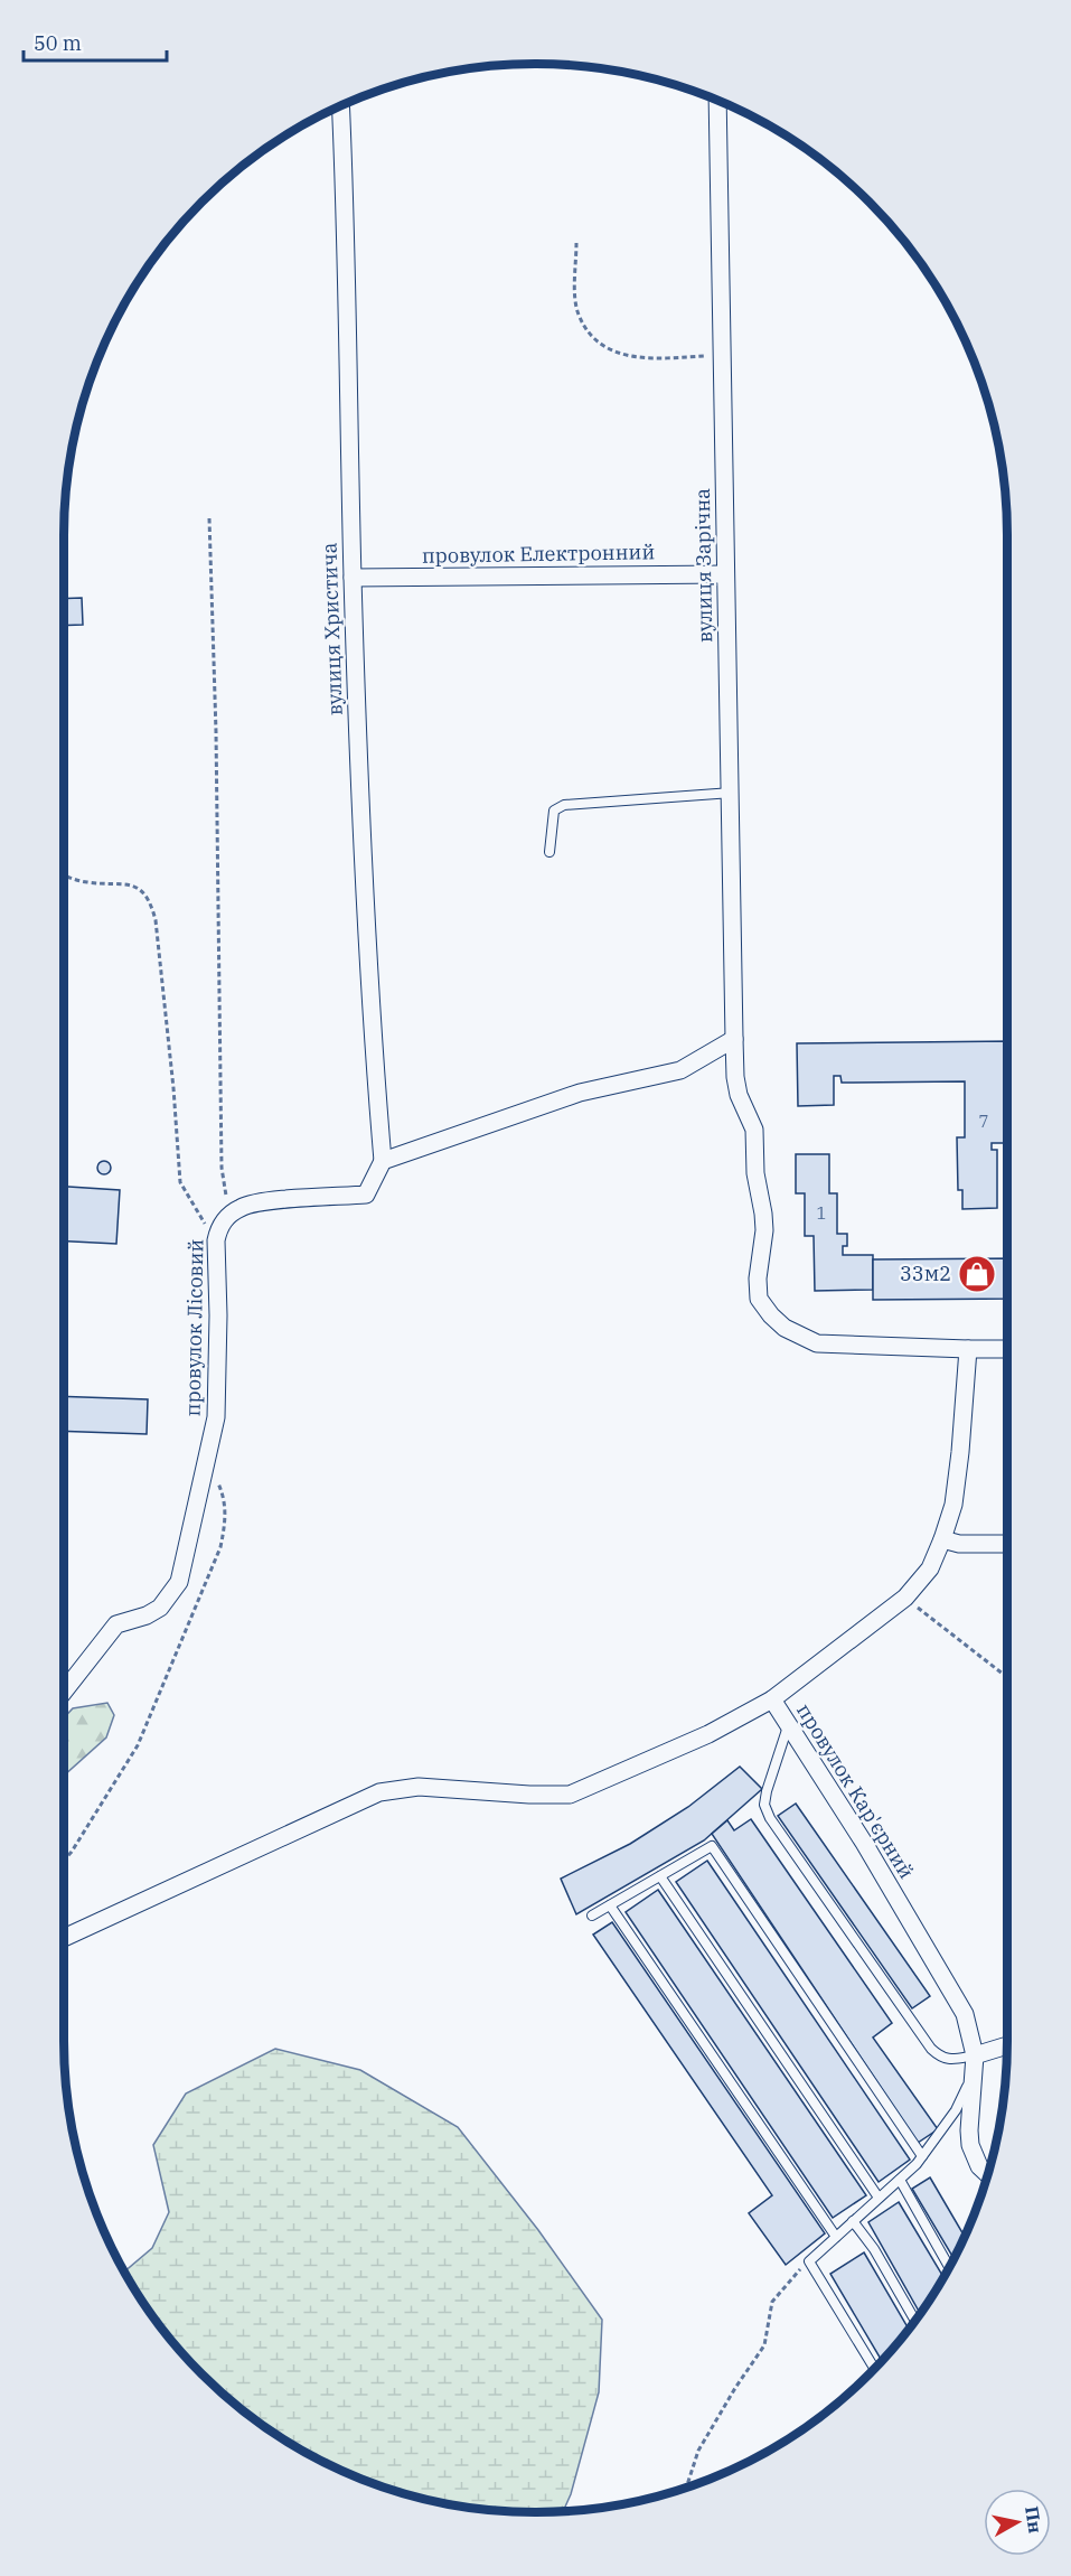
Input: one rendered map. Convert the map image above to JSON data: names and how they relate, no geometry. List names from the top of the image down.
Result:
{
  "streets": {
    "street": [
      "провулок Електронний",
      "вулиця Зарічна",
      "вулиця Христича",
      "провулок Лісовий",
      "провулок Кар'єрний"
    ]
  },
  "crossings": [
    ["провулок Електронний", "вулиця Зарічна"],
    ["провулок Електронний", "вулиця Христича"],
    ["вулиця Зарічна", "провулок Кар'єрний"]
  ],
  "places": {
    "shop": ["33м2"]
  },
  "house_numbers": ["7", "1"],
  "scale_bar": "50 m",
  "north": "right"
}
